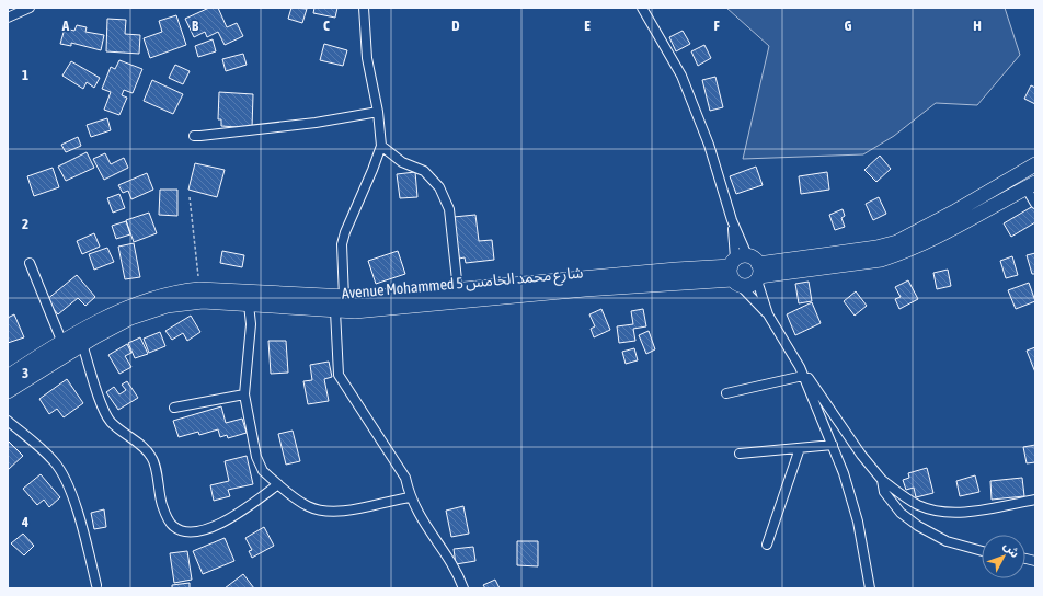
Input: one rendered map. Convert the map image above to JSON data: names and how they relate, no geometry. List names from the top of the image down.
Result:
{
  "streets": {
    "main road": ["Avenue Mohammed 5 شارع محمد الخامس"]
  },
  "north": "top right",
  "grid": {
    "columns": [
      "A",
      "B",
      "C",
      "D",
      "E",
      "F",
      "G",
      "H"
    ],
    "rows": [
      "1",
      "2",
      "3",
      "4"
    ]
  }
}
